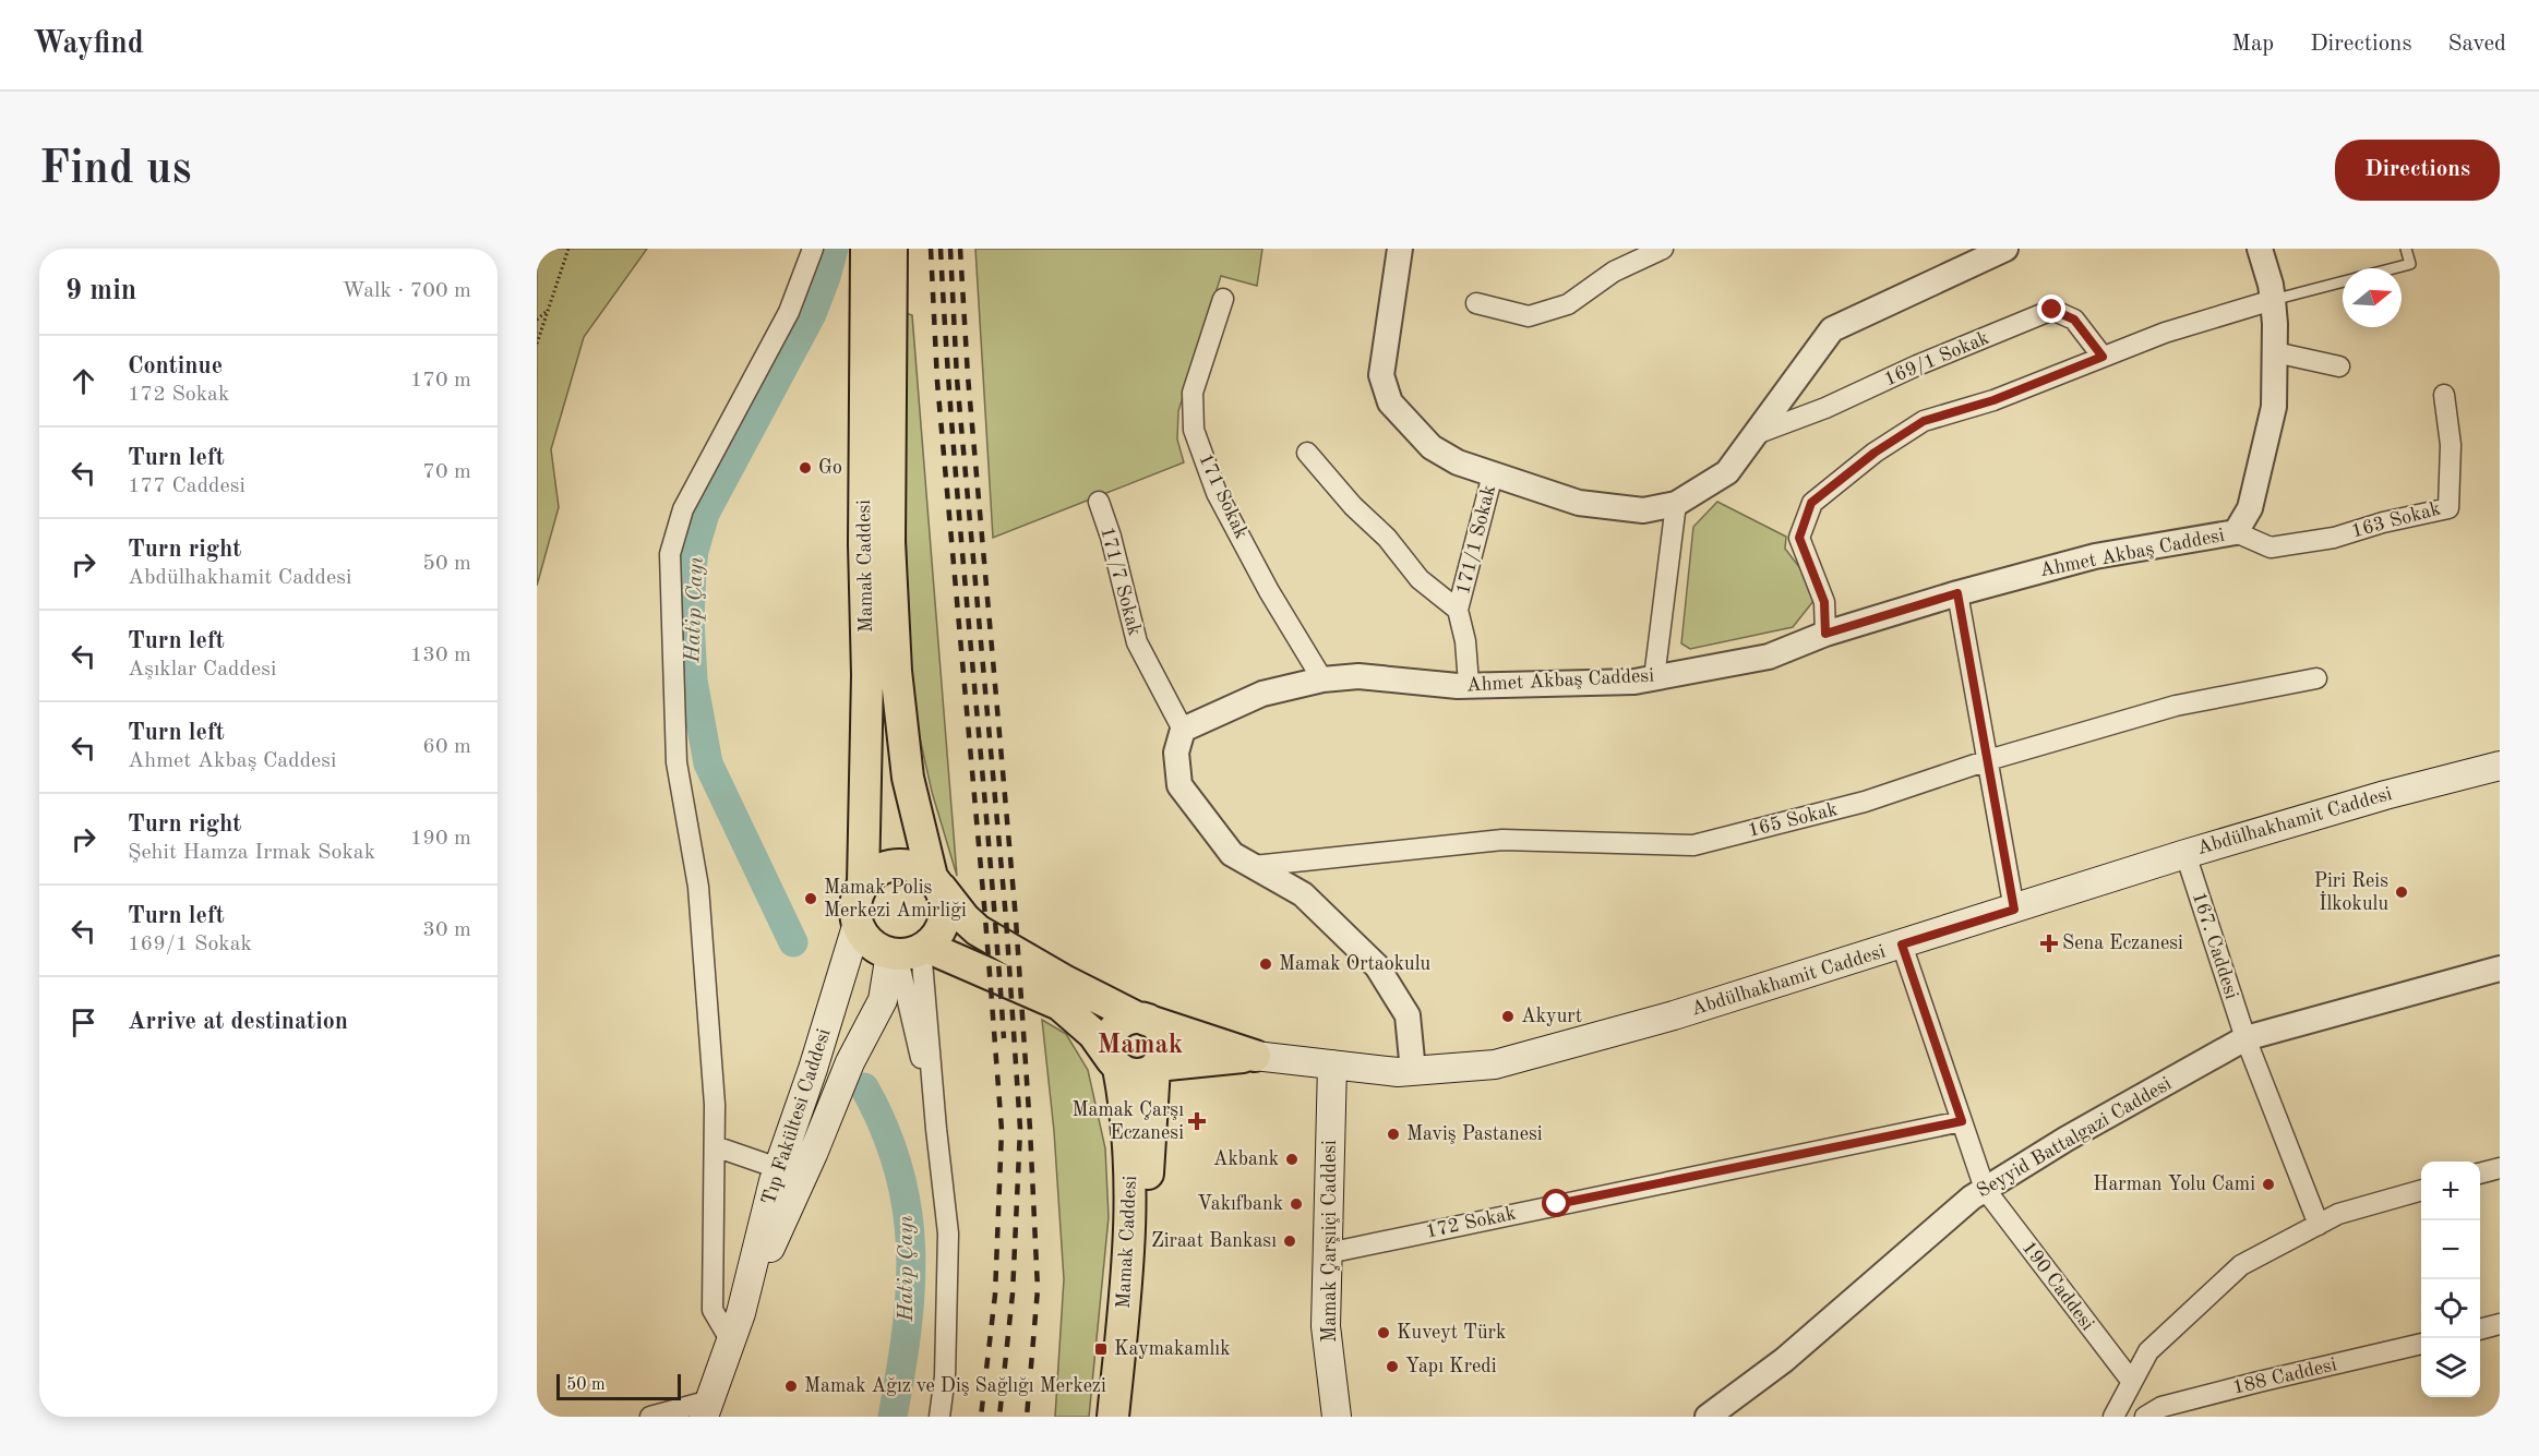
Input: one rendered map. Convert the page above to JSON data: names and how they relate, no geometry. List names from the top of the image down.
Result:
{
  "streets": {
    "main road": [
      "Mamak Caddesi",
      "Abdülhakhamit Caddesi",
      "Tıp Fakültesi Caddesi",
      "Mamak Çarşıiçi Caddesi"
    ],
    "street": [
      "169/1 Sokak",
      "171 Sokak",
      "163 Sokak",
      "171/1 Sokak",
      "Ahmet Akbaş Caddesi",
      "171/7 Sokak",
      "165 Sokak",
      "167. Caddesi",
      "Seyyid Battalgazi Caddesi",
      "172 Sokak",
      "190 Caddesi",
      "188 Caddesi"
    ]
  },
  "crossings": [
    ["171 Sokak", "Ahmet Akbaş Caddesi"],
    ["163 Sokak", "Ahmet Akbaş Caddesi"],
    ["171/1 Sokak", "Ahmet Akbaş Caddesi"],
    ["Ahmet Akbaş Caddesi", "171/7 Sokak"],
    ["Mamak Caddesi", "Abdülhakhamit Caddesi"],
    ["Mamak Caddesi", "Tıp Fakültesi Caddesi"],
    ["Abdülhakhamit Caddesi", "167. Caddesi"],
    ["Abdülhakhamit Caddesi", "Mamak Çarşıiçi Caddesi"],
    ["Abdülhakhamit Caddesi", "190 Caddesi"],
    ["167. Caddesi", "Seyyid Battalgazi Caddesi"],
    ["Seyyid Battalgazi Caddesi", "190 Caddesi"],
    ["172 Sokak", "Mamak Çarşıiçi Caddesi"],
    ["172 Sokak", "190 Caddesi"]
  ],
  "districts": ["Mamak"],
  "water": ["Hatip Çayı"],
  "places": {
    "other": [
      "Go",
      "Piri Reis İlkokulu",
      "Mamak Polis Merkezi Amirliği",
      "Mamak Ortaokulu",
      "Akyurt",
      "Maviş Pastanesi",
      "Akbank",
      "Harman Yolu Cami",
      "Vakıfbank",
      "Ziraat Bankası",
      "Kuveyt Türk",
      "Yapı Kredi",
      "Mamak Ağız ve Diş Sağlığı Merkezi"
    ],
    "health": ["Sena Eczanesi", "Mamak Çarşı Eczanesi"],
    "transit": ["Kaymakamlık"]
  },
  "scale_bar": "50 m",
  "north": "right",
  "page": {
    "header": "Wayfind",
    "nav": ["Map", "Directions", "Saved"],
    "buttons": "Directions",
    "title": "Find us",
    "heading": ["9 min", "Walk · 700 m"],
    "list": [
      ["Continue", "172 Sokak", "170 m"],
      ["Turn left", "177 Caddesi", "70 m"],
      ["Turn right", "Abdülhakhamit Caddesi", "50 m"],
      ["Turn left", "Aşıklar Caddesi", "130 m"],
      ["Turn left", "Ahmet Akbaş Caddesi", "60 m"],
      ["Turn right", "Şehit Hamza Irmak Sokak", "190 m"],
      ["Turn left", "169/1 Sokak", "30 m"],
      "Arrive at destination"
    ],
    "map_buttons": ["+", "−"],
    "scale": "50 m"
  }
}
